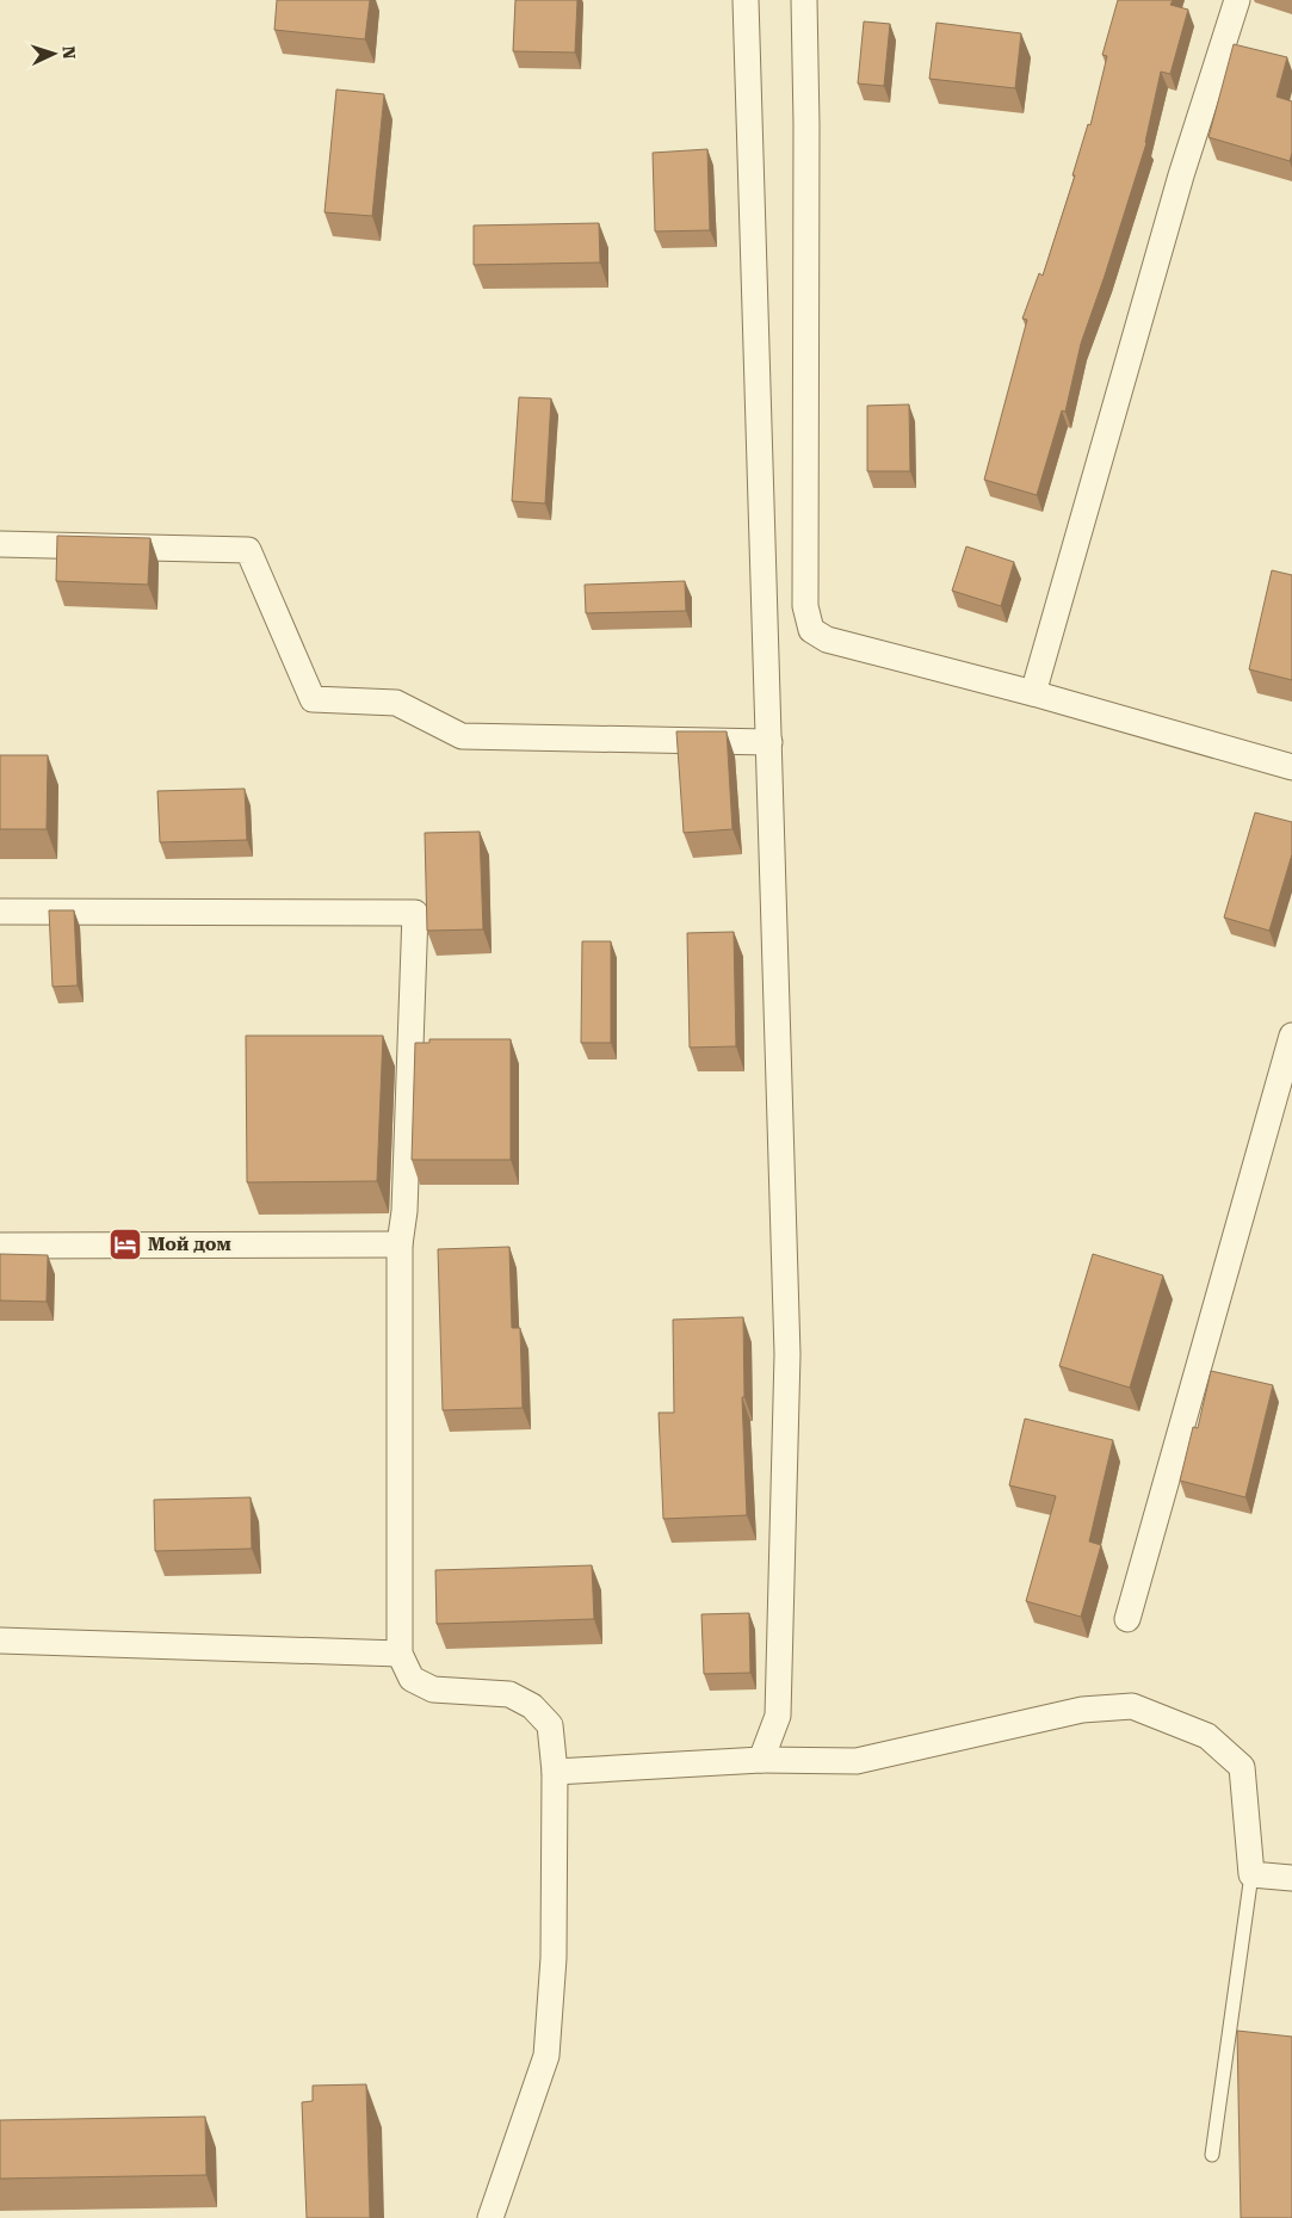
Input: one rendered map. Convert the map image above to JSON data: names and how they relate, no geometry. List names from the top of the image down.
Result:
{
  "places": {
    "hotel": ["Мой дом"]
  },
  "north": "right"
}
